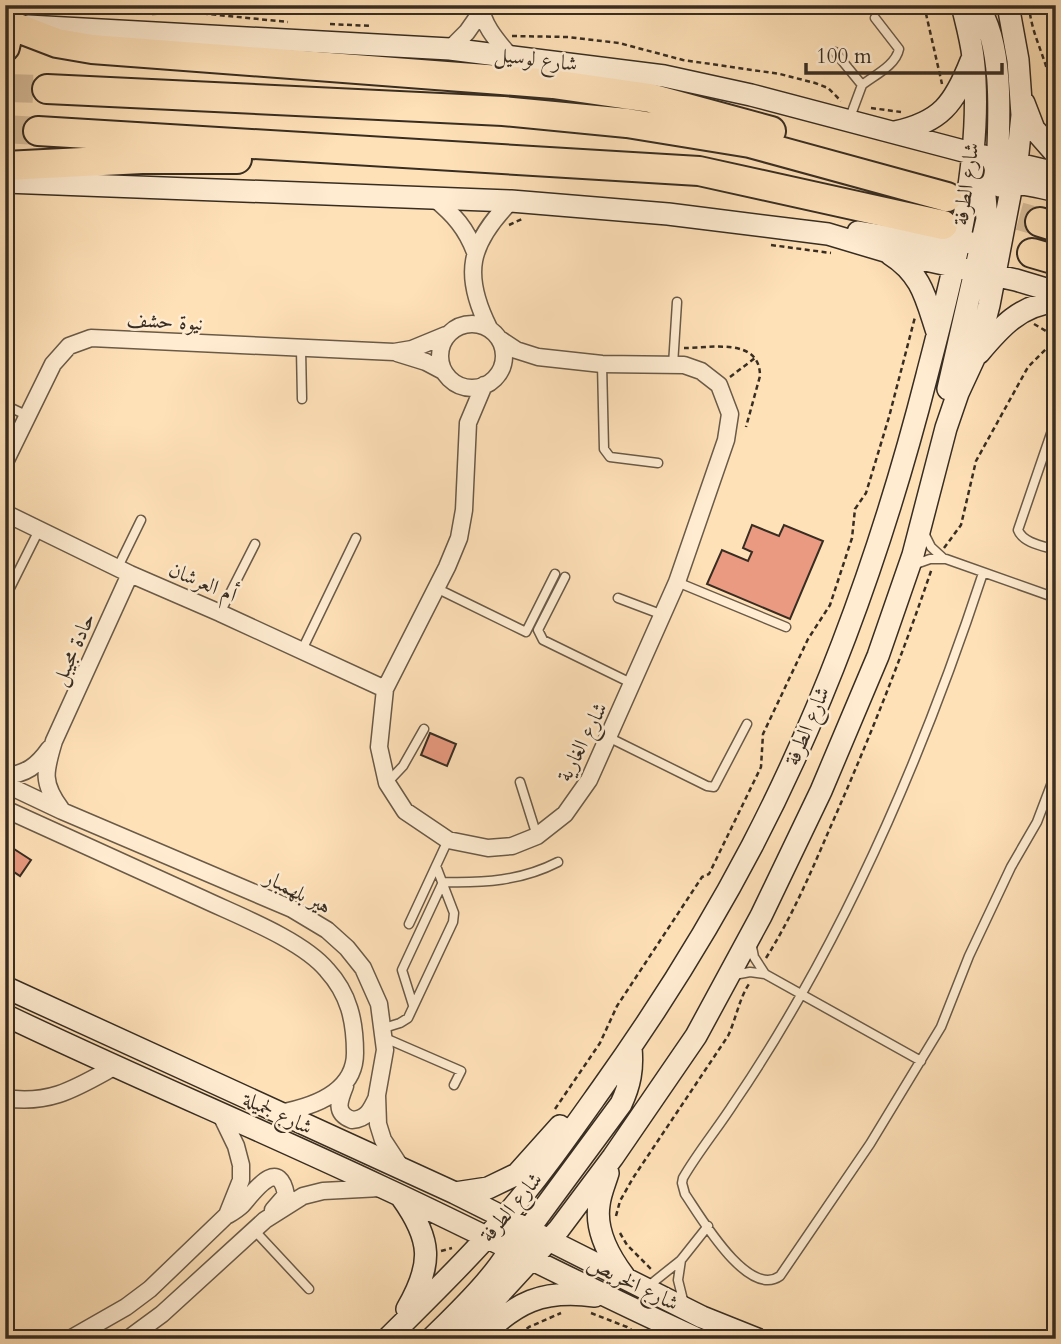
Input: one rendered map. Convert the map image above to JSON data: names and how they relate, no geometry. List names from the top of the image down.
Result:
{
  "streets": {
    "main road": [
      "شارع لوسيل",
      "شارع الطرفة",
      "شارع لجميلة",
      "شارع الخريص"
    ],
    "street": [
      "نيوة حشف",
      "أم العرشان",
      "حادة مجيبل",
      "شارع الغارية",
      "هير بلهمبار"
    ]
  },
  "crossings": [
    ["شارع لوسيل", "شارع الطرفة"],
    ["شارع الطرفة", "شارع لجميلة"],
    ["شارع الطرفة", "شارع الخريص"],
    ["نيوة حشف", "شارع الغارية"],
    ["أم العرشان", "حادة مجيبل"],
    ["أم العرشان", "شارع الغارية"],
    ["حادة مجيبل", "هير بلهمبار"],
    ["هير بلهمبار", "شارع لجميلة"],
    ["شارع لجميلة", "شارع الخريص"]
  ],
  "scale_bar": "100 m"
}
